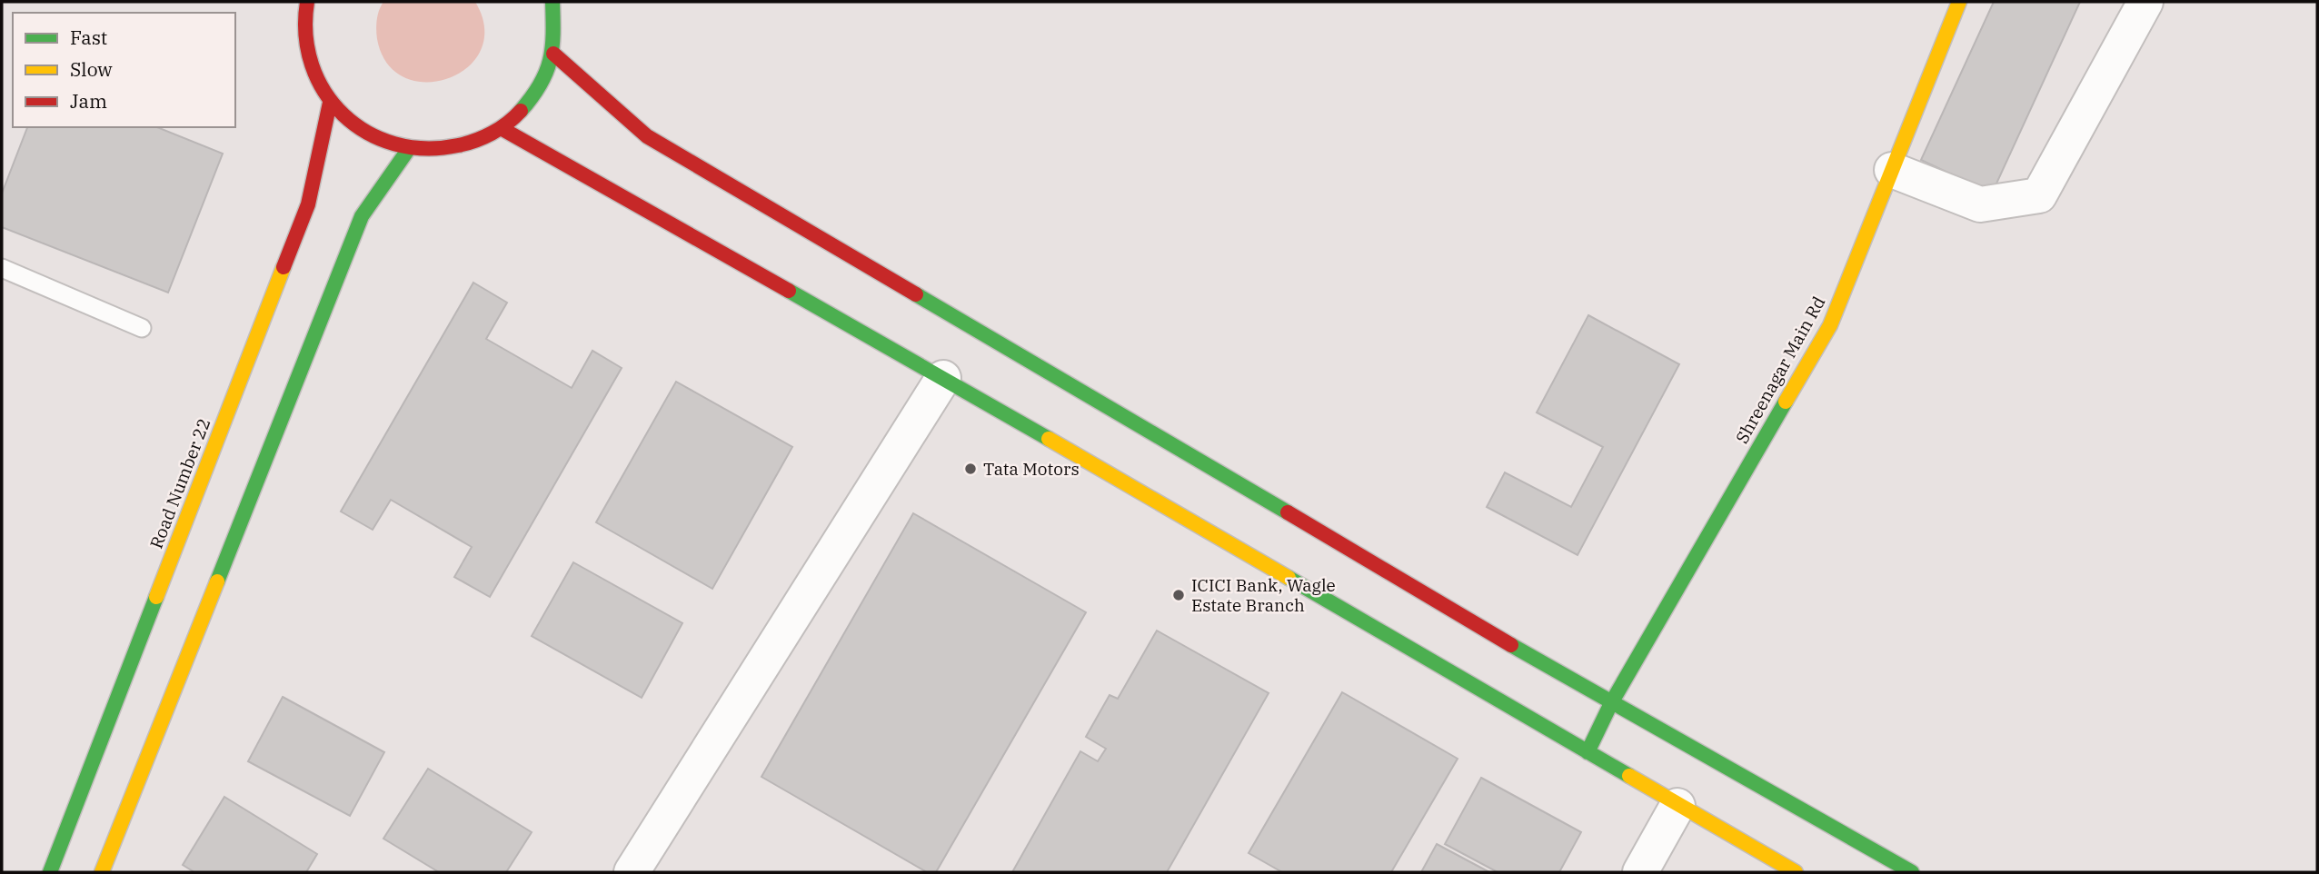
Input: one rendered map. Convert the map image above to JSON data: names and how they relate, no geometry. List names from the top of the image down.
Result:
{
  "streets": {
    "street": ["Shreenagar Main Rd", "Road Number 22"]
  },
  "places": ["Tata Motors", "ICICI Bank, Wagle Estate Branch"],
  "legend": ["Fast", "Slow", "Jam"]
}
